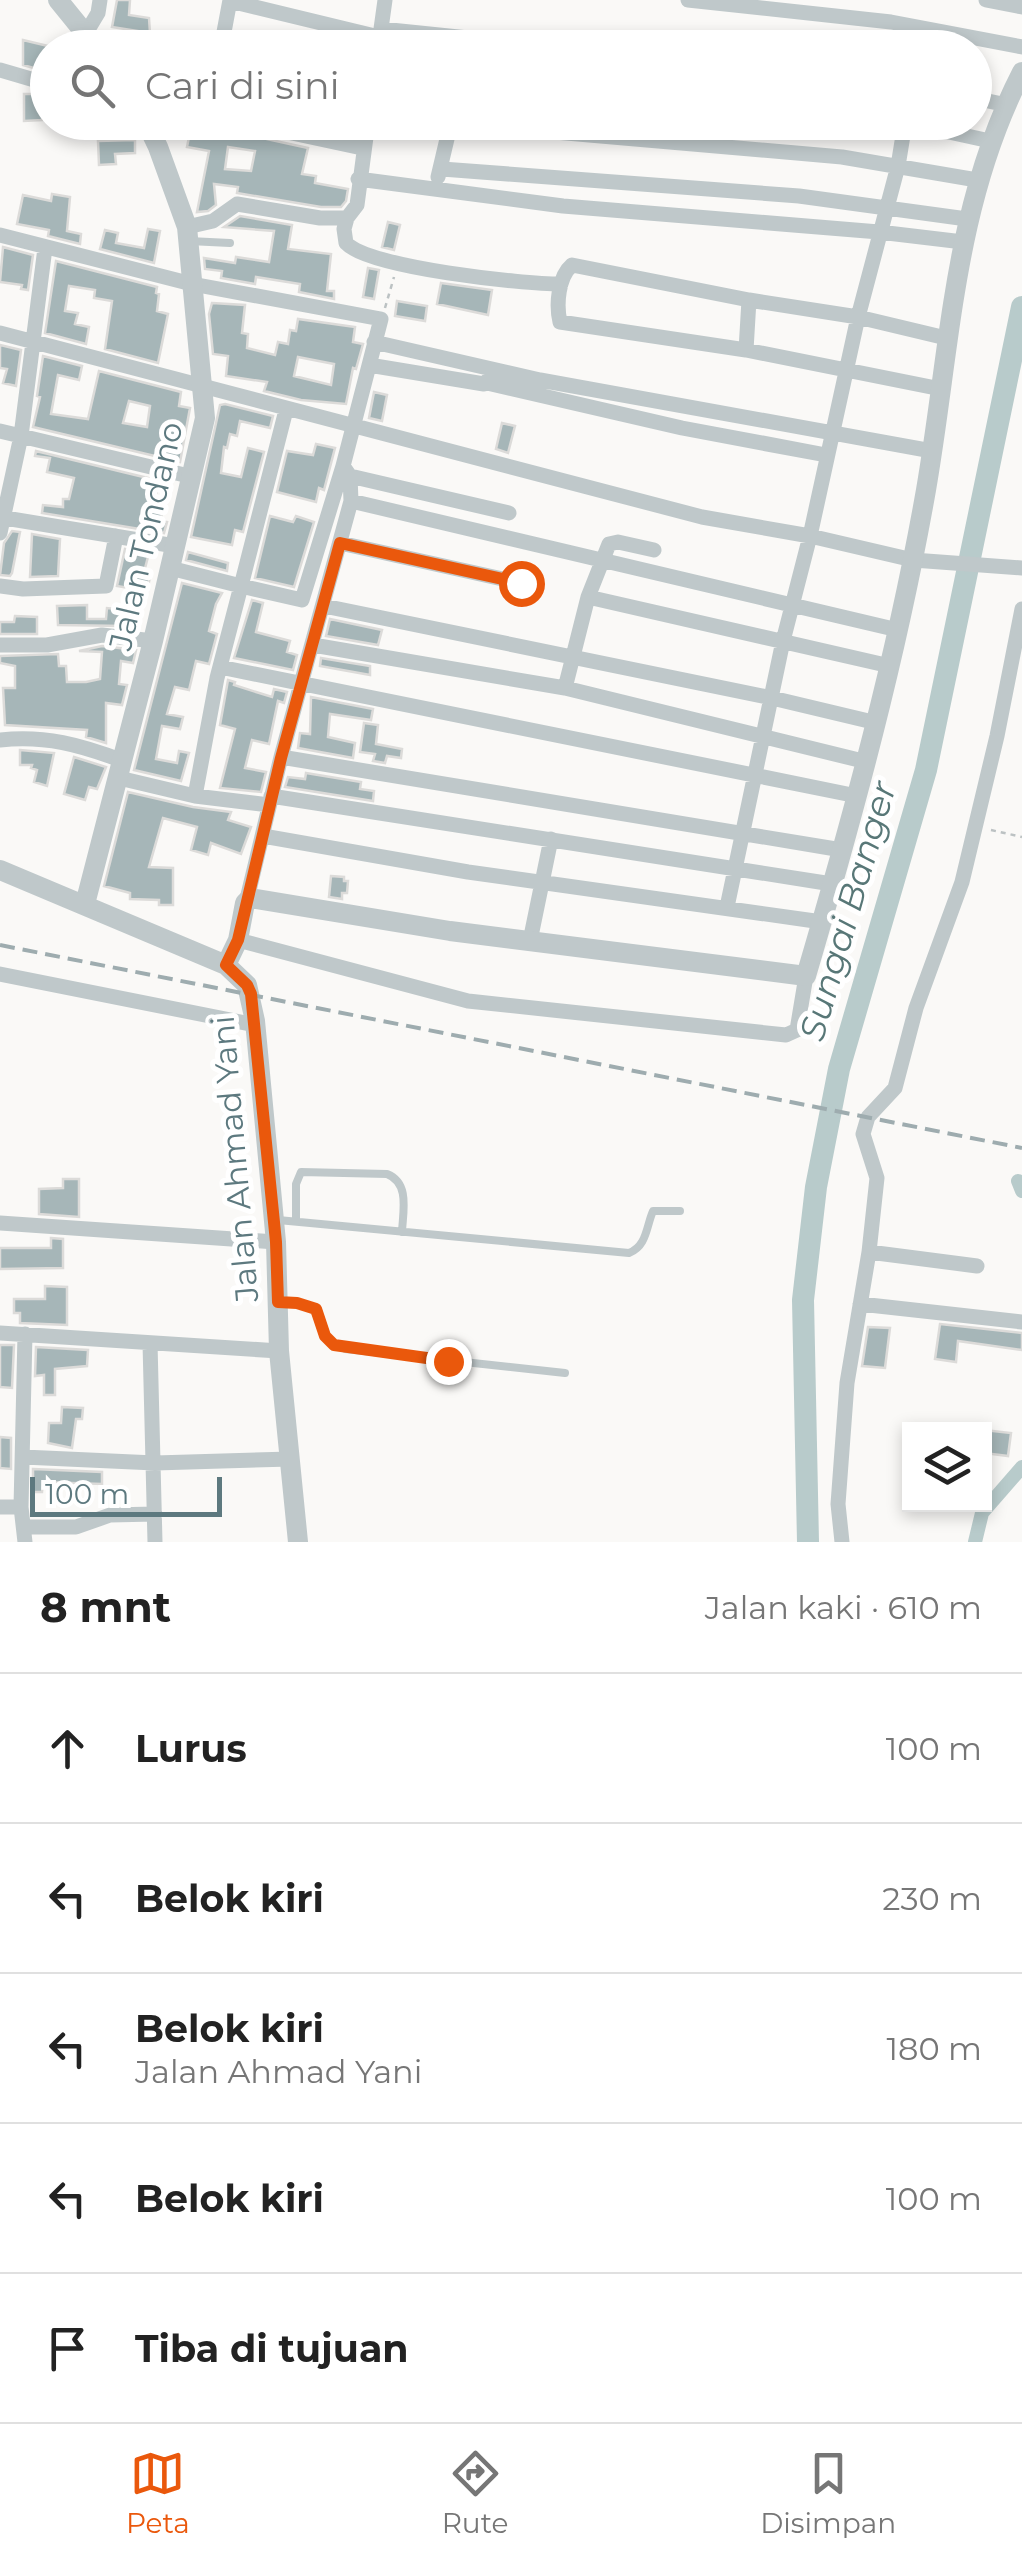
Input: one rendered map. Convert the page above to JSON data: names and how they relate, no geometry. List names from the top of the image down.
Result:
{
  "streets": {
    "street": ["Jalan Tondano", "Jalan Ahmad Yani"]
  },
  "water": ["Sungai Banger"],
  "scale_bar": "100 m",
  "page": {
    "search": "Cari di sini",
    "scale": "100 m",
    "heading": ["8 mnt", "Jalan kaki · 610 m"],
    "list": [
      ["Lurus", "100 m"],
      ["Belok kiri", "230 m"],
      ["Belok kiri", "Jalan Ahmad Yani", "180 m"],
      ["Belok kiri", "100 m"],
      "Tiba di tujuan"
    ],
    "nav": ["Peta", "Rute", "Disimpan"]
  }
}
